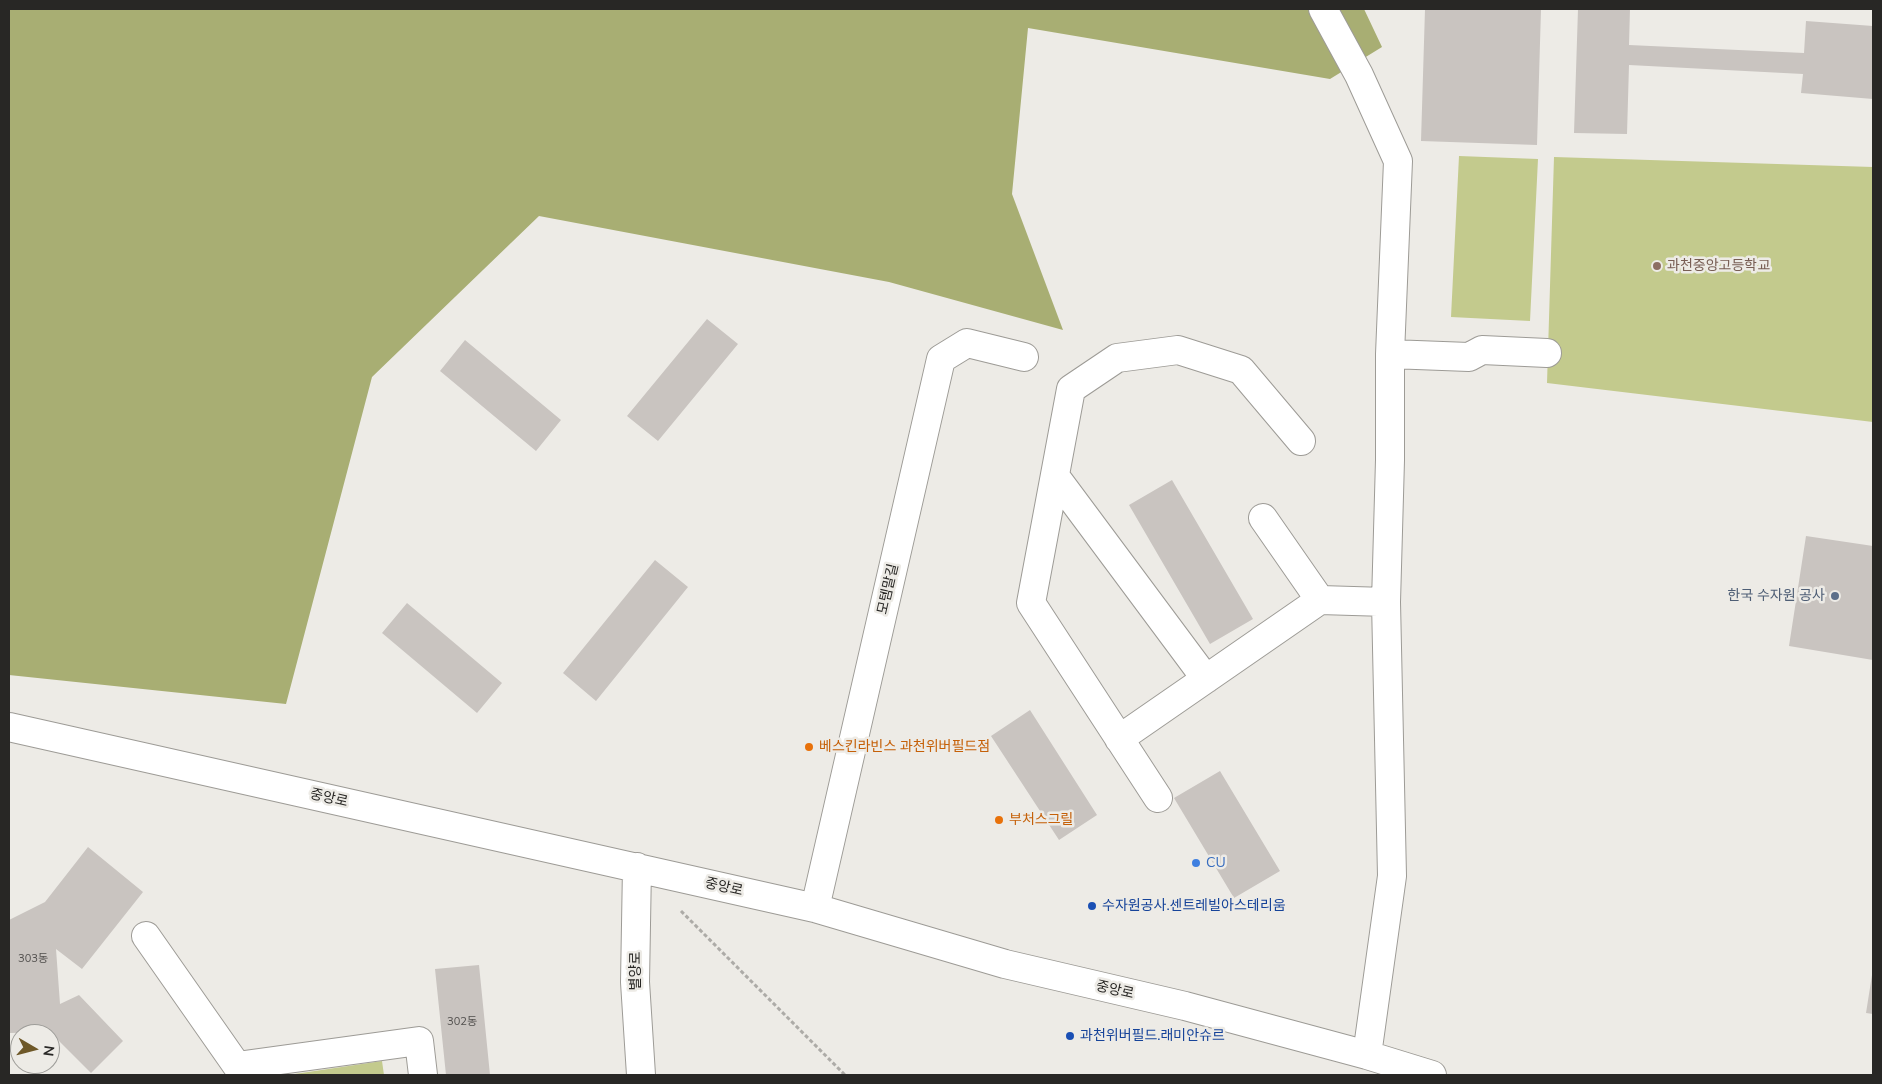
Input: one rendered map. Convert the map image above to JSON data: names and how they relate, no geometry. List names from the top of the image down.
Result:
{
  "streets": {
    "street": ["모템말길", "중앙로", "별양로"]
  },
  "crossings": [
    ["모템말길", "중앙로"],
    ["중앙로", "별양로"]
  ],
  "places": [
    "과천중앙고등학교",
    "한국 수자원 공사",
    "베스킨라빈스 과천위버필드점",
    "부처스그릴",
    "CU",
    "수자원공사.센트레빌아스테리움",
    "과천위버필드.래미안슈르"
  ],
  "house_numbers": ["303동", "302동"],
  "north": "right"
}
